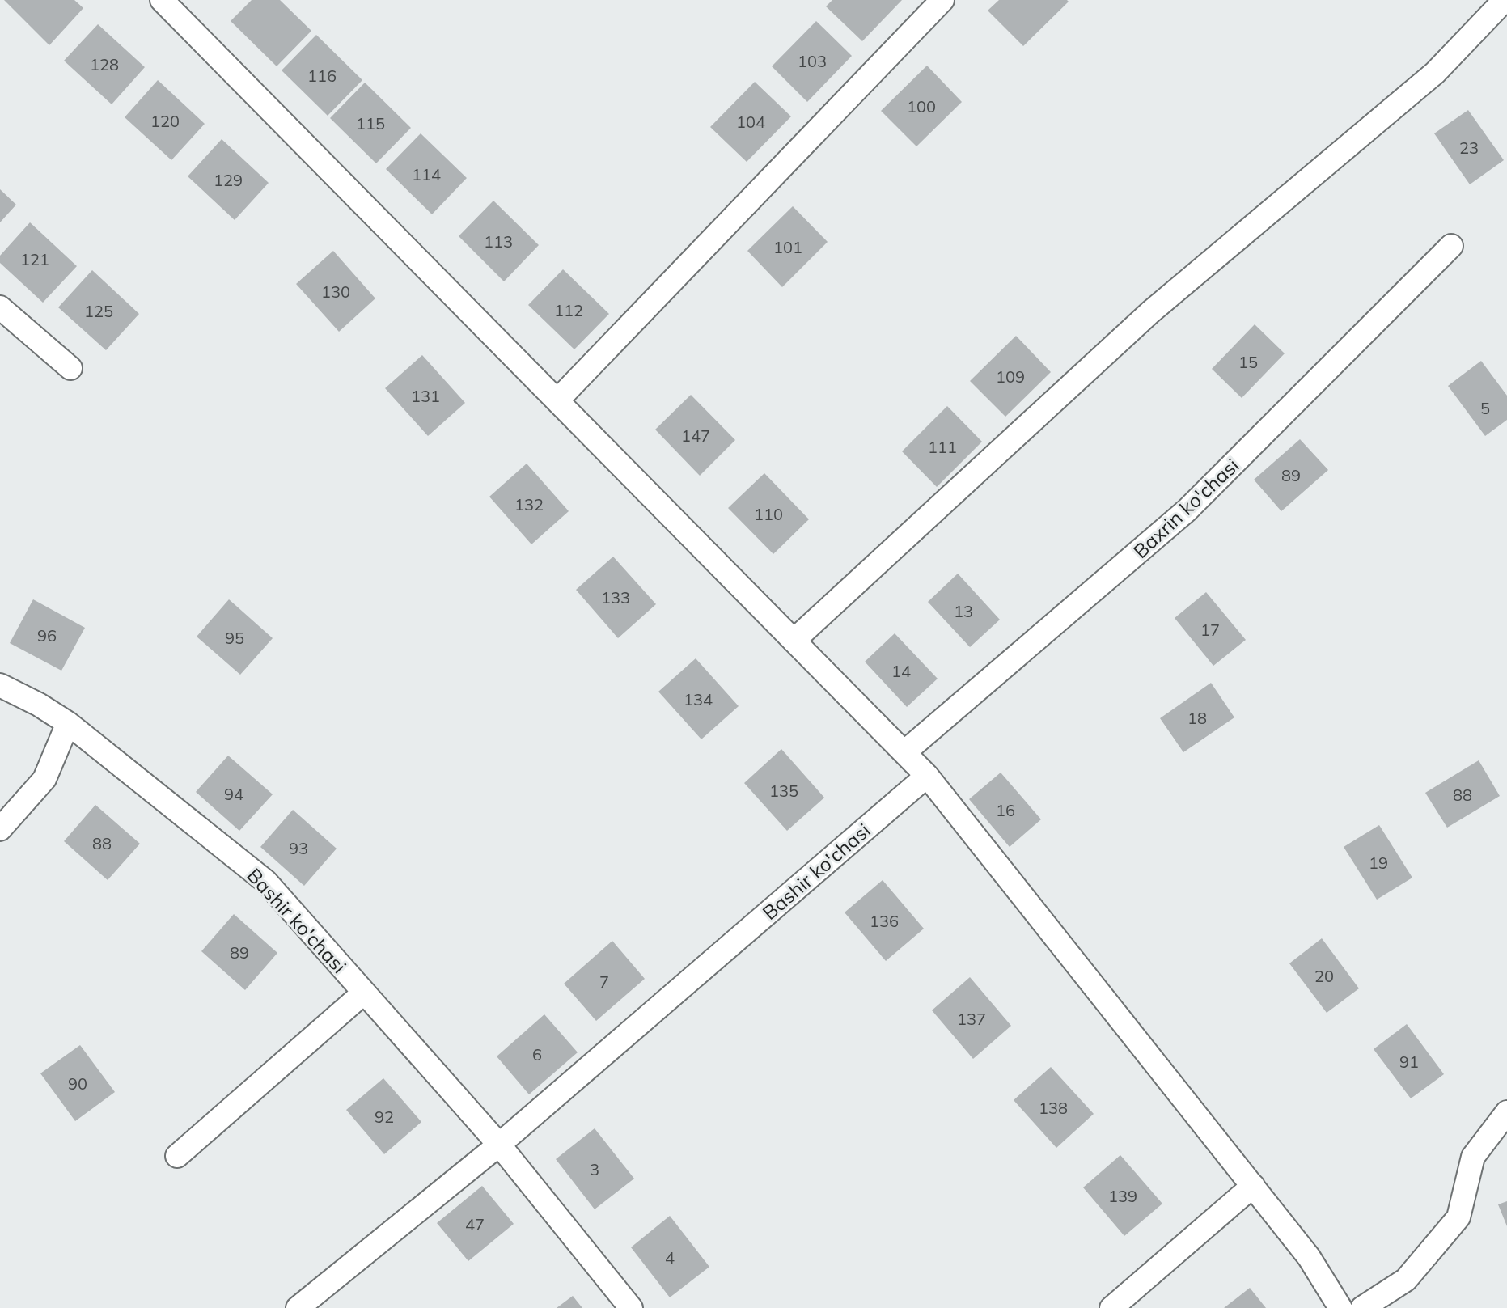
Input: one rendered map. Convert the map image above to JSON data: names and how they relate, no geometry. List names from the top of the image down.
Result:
{
  "streets": {
    "street": ["Baxrin ko'chasi", "Bashir ko'chasi"]
  },
  "house_numbers": [
    "103",
    "128",
    "116",
    "100",
    "120",
    "104",
    "115",
    "23",
    "114",
    "129",
    "113",
    "101",
    "121",
    "130",
    "112",
    "125",
    "15",
    "109",
    "131",
    "5",
    "147",
    "111",
    "89",
    "132",
    "110",
    "133",
    "13",
    "17",
    "96",
    "95",
    "14",
    "134",
    "18",
    "135",
    "94",
    "88",
    "16",
    "88",
    "93",
    "19",
    "136",
    "89",
    "20",
    "7",
    "137",
    "6",
    "91",
    "90",
    "138",
    "92",
    "3",
    "139",
    "47",
    "4"
  ]
}
